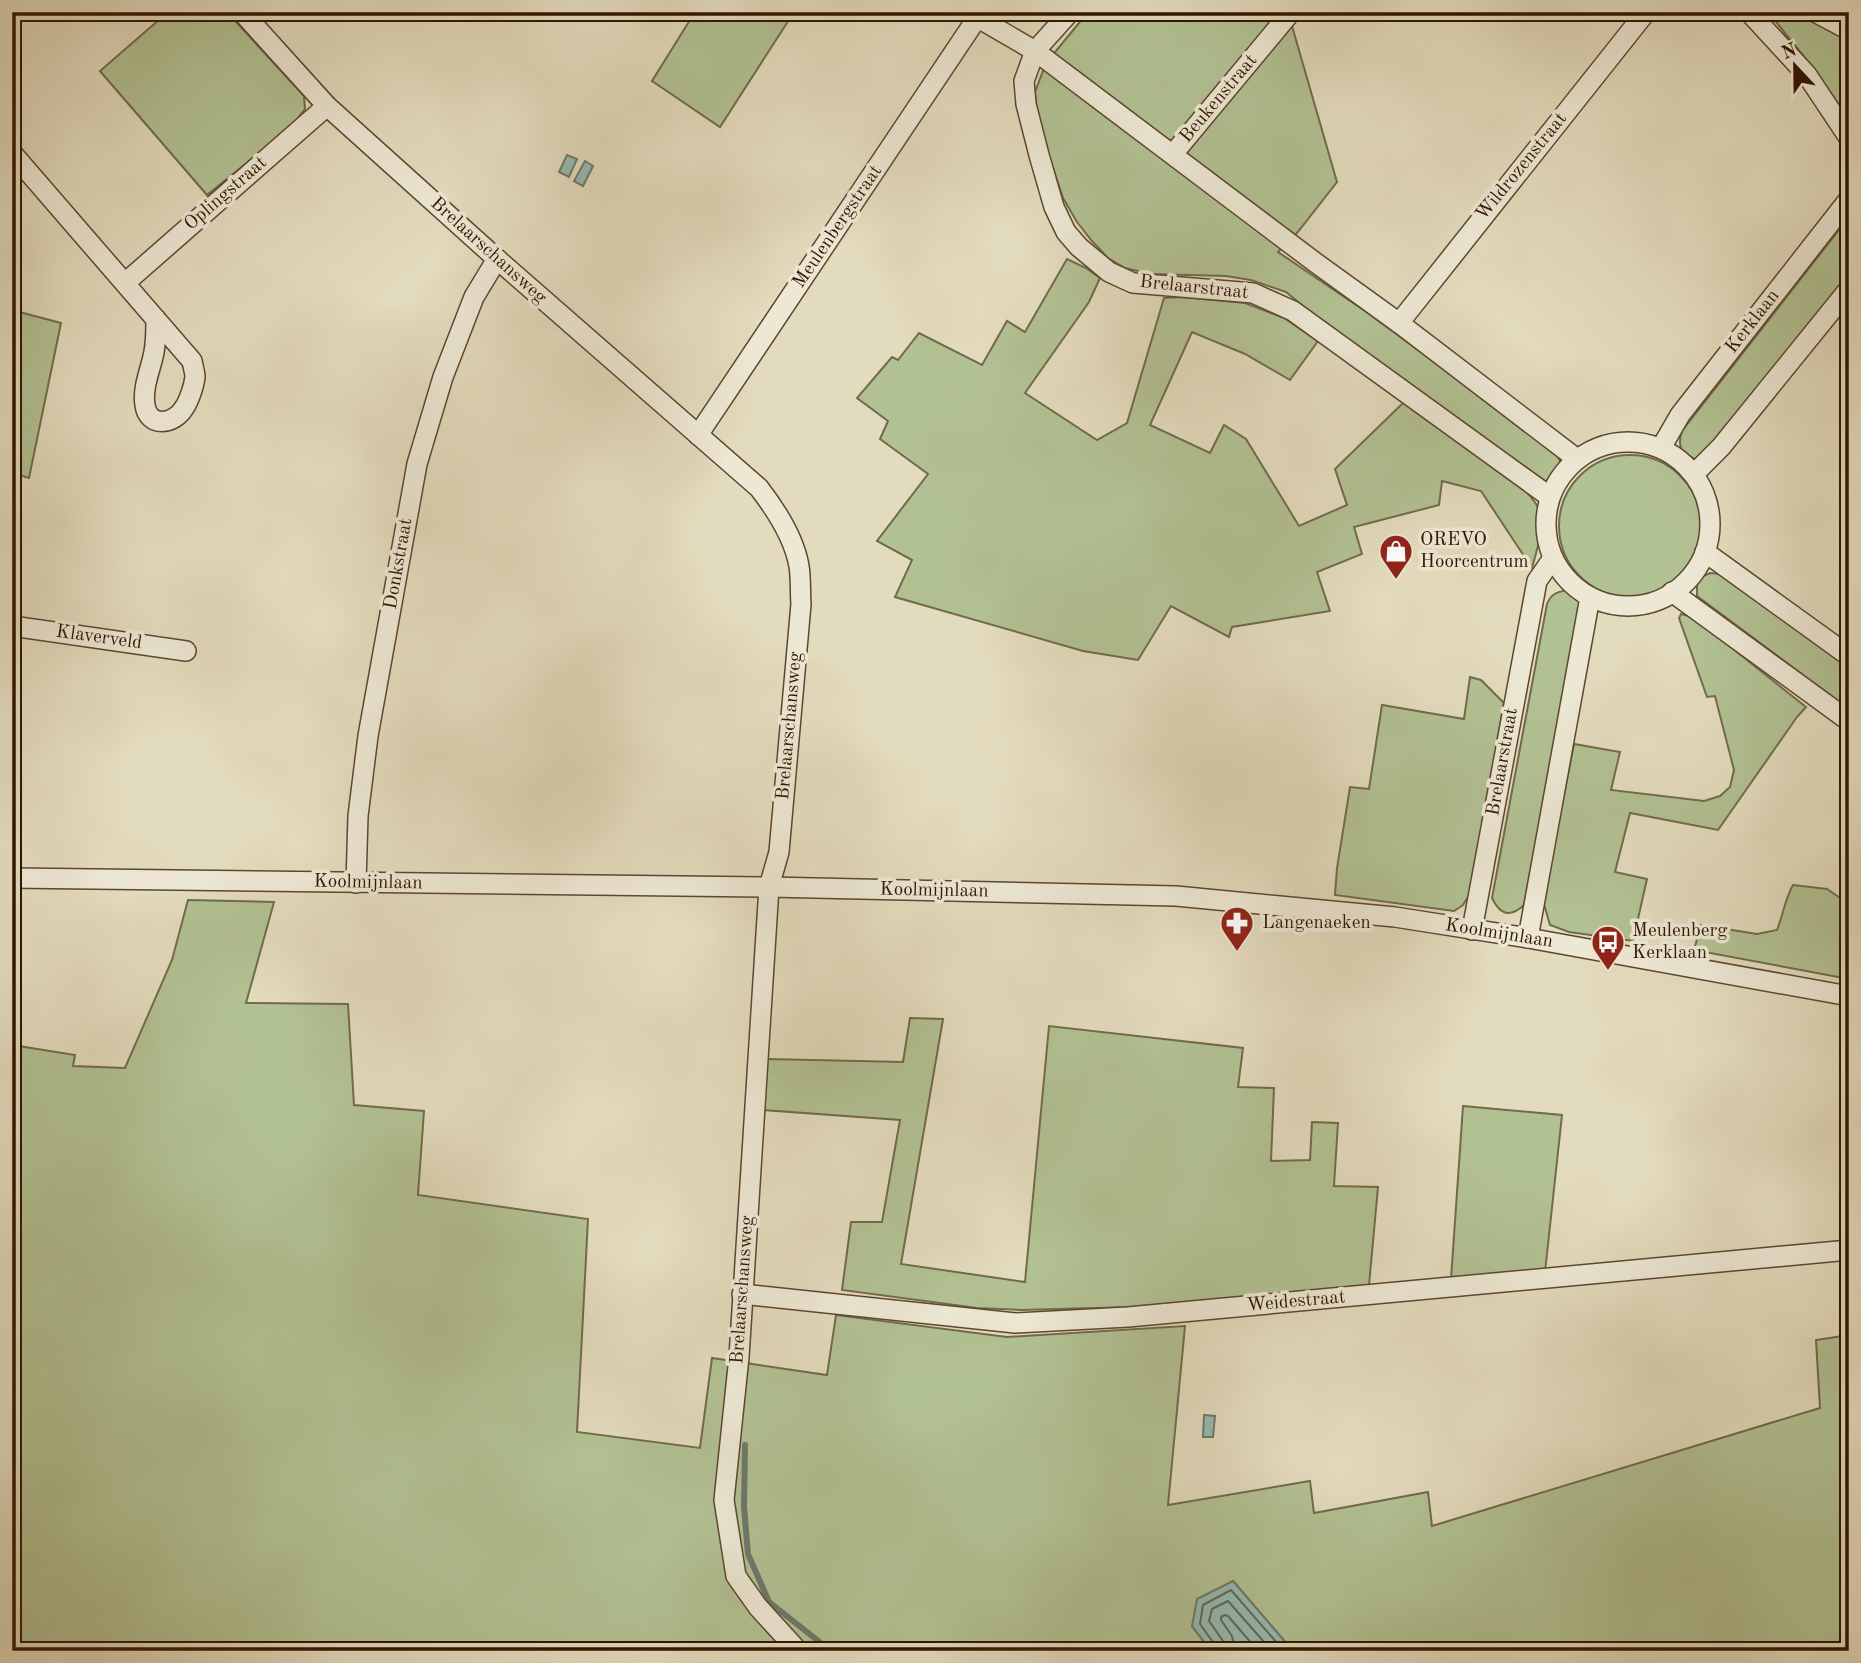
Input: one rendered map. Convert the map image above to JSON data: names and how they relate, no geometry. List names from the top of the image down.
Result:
{
  "streets": {
    "street": [
      "Beukenstraat",
      "Wildrozenstraat",
      "Oplingstraat",
      "Meulenbergstraat",
      "Brelaarschansweg",
      "Brelaarstraat",
      "Kerklaan",
      "Donkstraat",
      "Klaverveld",
      "Koolmijnlaan",
      "Weidestraat"
    ]
  },
  "crossings": [
    ["Oplingstraat", "Brelaarschansweg"],
    ["Meulenbergstraat", "Brelaarschansweg"],
    ["Brelaarschansweg", "Donkstraat"],
    ["Brelaarschansweg", "Koolmijnlaan"],
    ["Brelaarschansweg", "Weidestraat"],
    ["Brelaarstraat", "Kerklaan"],
    ["Brelaarstraat", "Koolmijnlaan"],
    ["Donkstraat", "Koolmijnlaan"]
  ],
  "places": {
    "shop": ["OREVO Hoorcentrum"],
    "pharmacy": ["Langenaeken"],
    "bus stop": ["Meulenberg Kerklaan"]
  },
  "north": "top"
}
